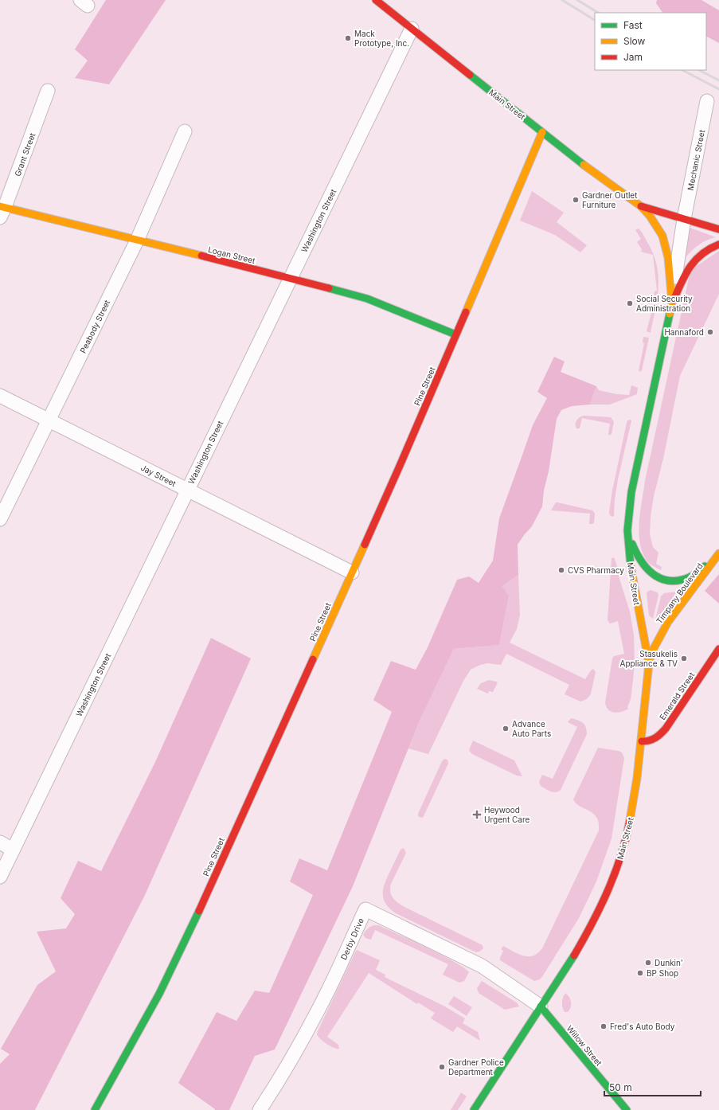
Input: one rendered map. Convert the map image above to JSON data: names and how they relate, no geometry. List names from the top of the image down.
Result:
{
  "streets": {
    "street": [
      "Main Street",
      "Grant Street",
      "Mechanic Street",
      "Washington Street",
      "Logan Street",
      "Peabody Street",
      "Pine Street",
      "Jay Street",
      "Timpany Boulevard",
      "Emerald Street",
      "Derby Drive",
      "Willow Street"
    ]
  },
  "crossings": [
    ["Main Street", "Mechanic Street"],
    ["Main Street", "Washington Street"],
    ["Main Street", "Pine Street"],
    ["Main Street", "Timpany Boulevard"],
    ["Main Street", "Emerald Street"],
    ["Main Street", "Derby Drive"],
    ["Main Street", "Willow Street"],
    ["Grant Street", "Logan Street"],
    ["Washington Street", "Logan Street"],
    ["Washington Street", "Jay Street"],
    ["Logan Street", "Peabody Street"],
    ["Logan Street", "Pine Street"],
    ["Peabody Street", "Jay Street"],
    ["Pine Street", "Jay Street"],
    ["Derby Drive", "Willow Street"]
  ],
  "places": {
    "other": [
      "Mack Prototype, Inc.",
      "Gardner Outlet Furniture",
      "Social Security Administration",
      "Hannaford",
      "CVS Pharmacy",
      "Stasukelis Appliance & TV",
      "Advance Auto Parts",
      "Dunkin'",
      "BP Shop",
      "Fred's Auto Body",
      "Gardner Police Department"
    ],
    "health": ["Heywood Urgent Care"]
  },
  "legend": ["Fast", "Slow", "Jam"],
  "scale_bar": "50 m"
}
